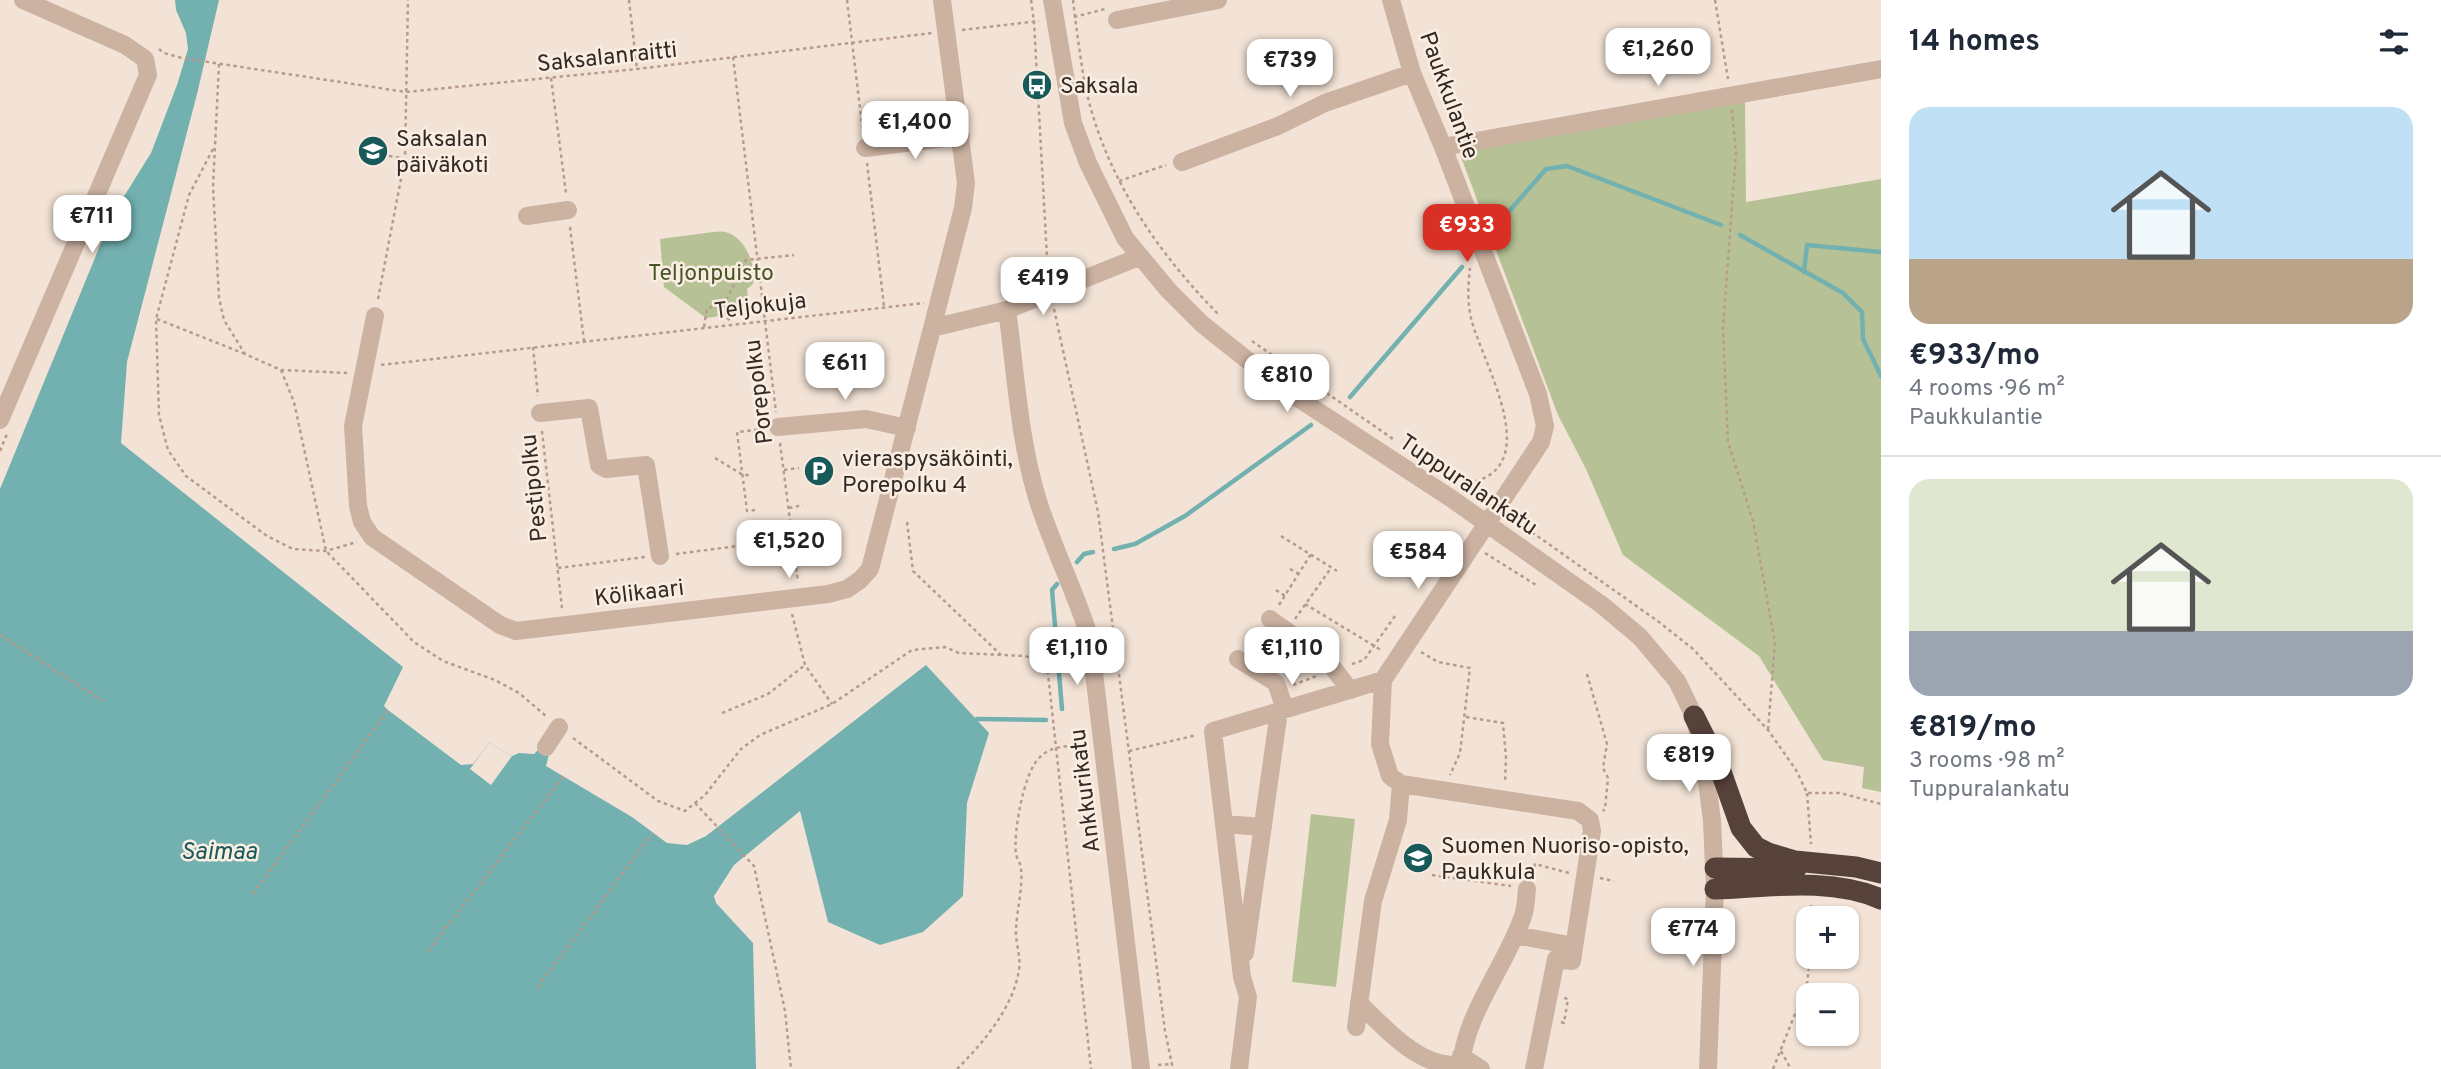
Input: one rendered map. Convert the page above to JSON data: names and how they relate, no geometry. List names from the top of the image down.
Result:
{
  "streets": {
    "street": [
      "Paukkulantie",
      "Tuppuralankatu",
      "Kölikaari",
      "Ankkurikatu"
    ],
    "path": [
      "Saksalanraitti",
      "Teljokuja",
      "Porepolku",
      "Pestipolku"
    ]
  },
  "crossings": [
    ["Saksalanraitti", "Porepolku"],
    ["Saksalanraitti", "Tuppuralankatu"],
    ["Saksalanraitti", "Kölikaari"],
    ["Paukkulantie", "Tuppuralankatu"],
    ["Teljokuja", "Porepolku"],
    ["Teljokuja", "Pestipolku"],
    ["Teljokuja", "Kölikaari"],
    ["Porepolku", "Kölikaari"],
    ["Pestipolku", "Kölikaari"]
  ],
  "water": ["Saimaa"],
  "parks": ["Teljonpuisto"],
  "places": {
    "bus stop": ["Saksala"],
    "school or university": ["Saksalan päiväkoti", "Suomen Nuoriso-opisto, Paukkula"],
    "parking": ["vieraspysäköinti, Porepolku 4"]
  },
  "page": {
    "heading": "14 homes",
    "price": [
      "€1,260",
      "€739",
      "€1,400",
      "€711",
      "€933",
      "€419",
      "€611",
      "€810",
      "€1,520",
      "€584",
      "€1,110",
      "€1,110",
      "€819",
      "€774"
    ],
    "list": [
      {
        "name": "€933/mo",
        "note": "4 rooms · 96 m² · Paukkulantie"
      },
      {
        "name": "€819/mo",
        "note": "3 rooms · 98 m² · Tuppuralankatu"
      }
    ],
    "map_buttons": ["+", "−"]
  }
}
